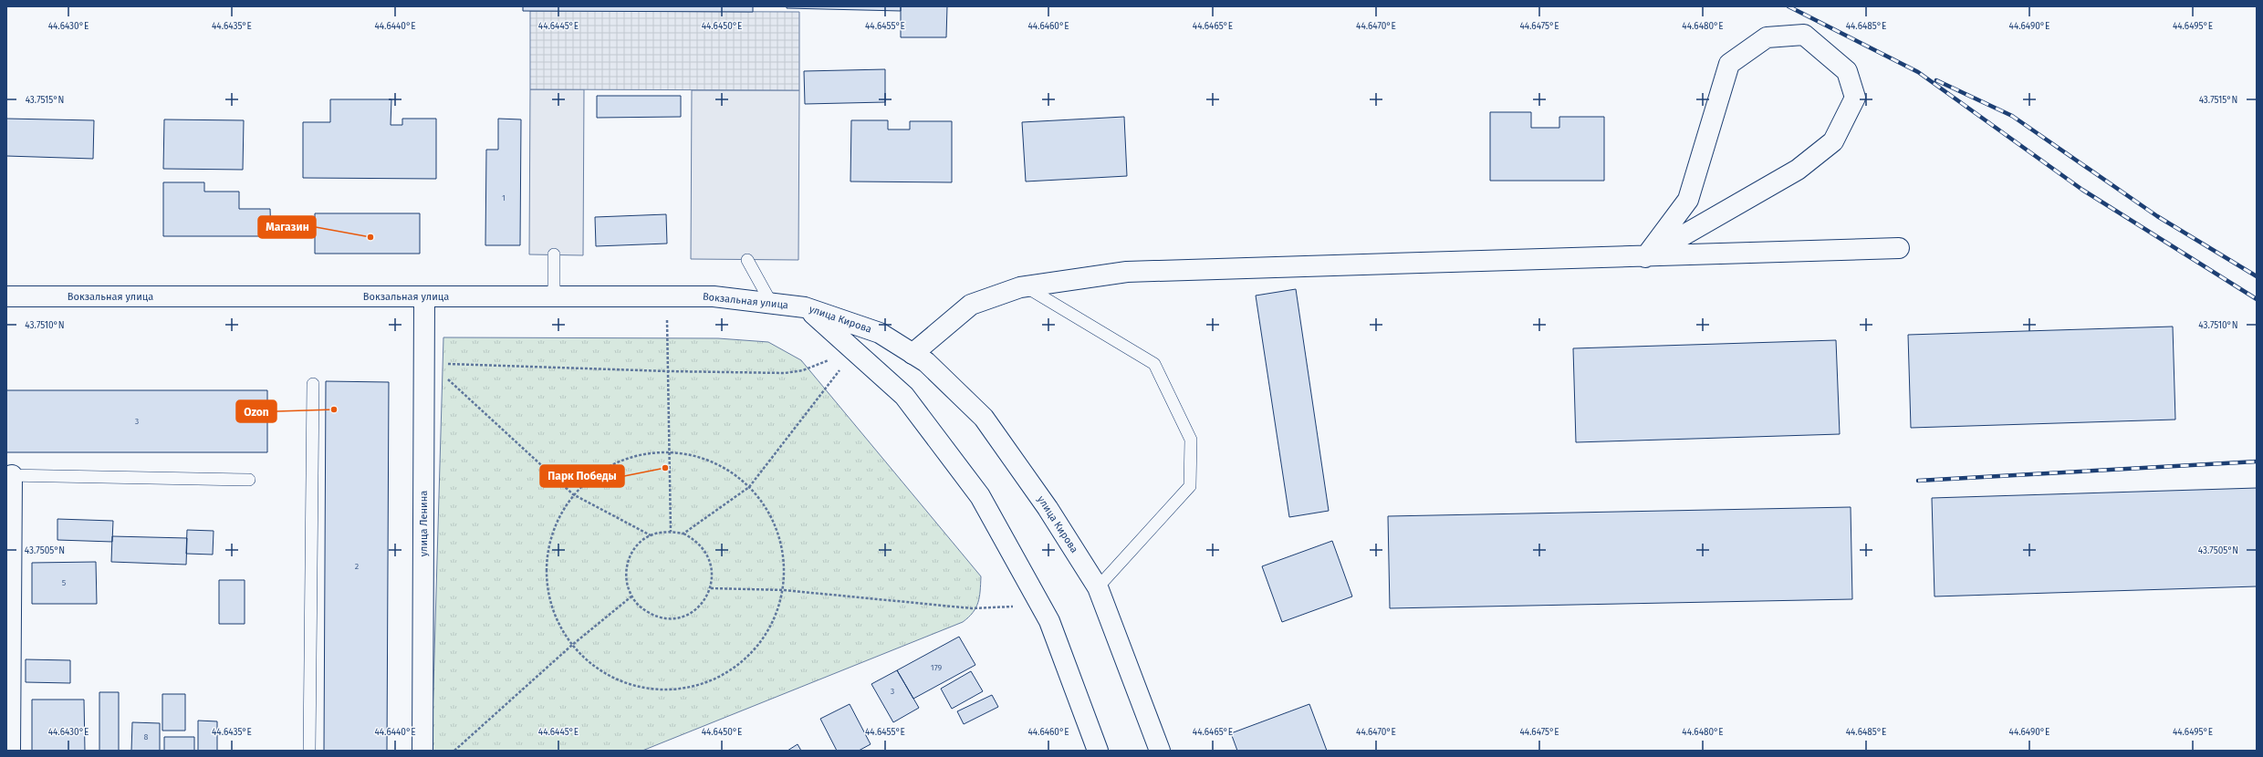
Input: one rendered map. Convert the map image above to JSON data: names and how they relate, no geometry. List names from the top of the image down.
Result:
{
  "streets": {
    "street": ["Вокзальная улица", "улица Кирова", "улица Ленина"]
  },
  "crossings": [
    ["Вокзальная улица", "улица Кирова"],
    ["Вокзальная улица", "улица Ленина"]
  ],
  "places": ["Магазин", "Ozon", "Парк Победы"],
  "house_numbers": [
    "1",
    "3",
    "2",
    "5",
    "179",
    "3",
    "8"
  ],
  "coordinates": [
    "44.6430°E",
    "44.6435°E",
    "44.6440°E",
    "44.6445°E",
    "44.6450°E",
    "44.6455°E",
    "44.6460°E",
    "44.6465°E",
    "44.6470°E",
    "44.6475°E",
    "44.6480°E",
    "44.6485°E",
    "44.6490°E",
    "44.6495°E",
    "43.7515°N",
    "43.7510°N",
    "43.7505°N"
  ]
}
